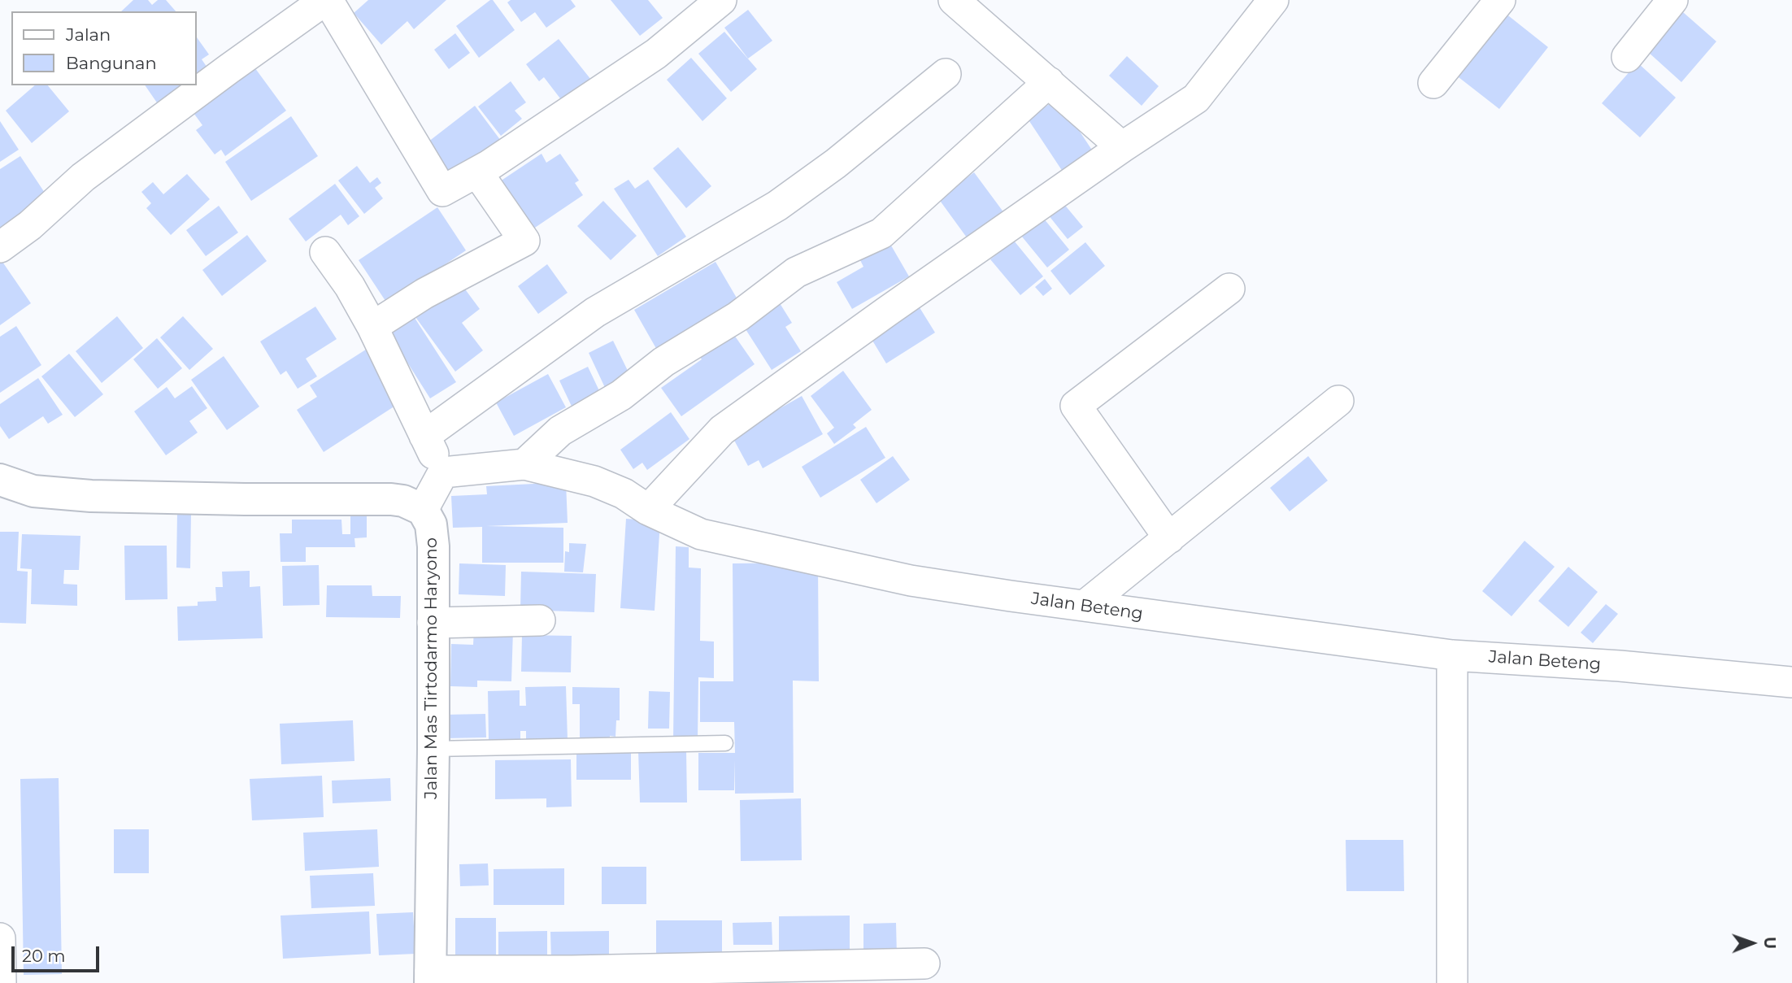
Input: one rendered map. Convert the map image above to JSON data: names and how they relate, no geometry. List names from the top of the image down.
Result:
{
  "streets": {
    "street": ["Jalan Beteng", "Jalan Mas Tirtodarmo Haryono"]
  },
  "legend": ["Jalan", "Bangunan"],
  "scale_bar": "20 m",
  "north": "right"
}
